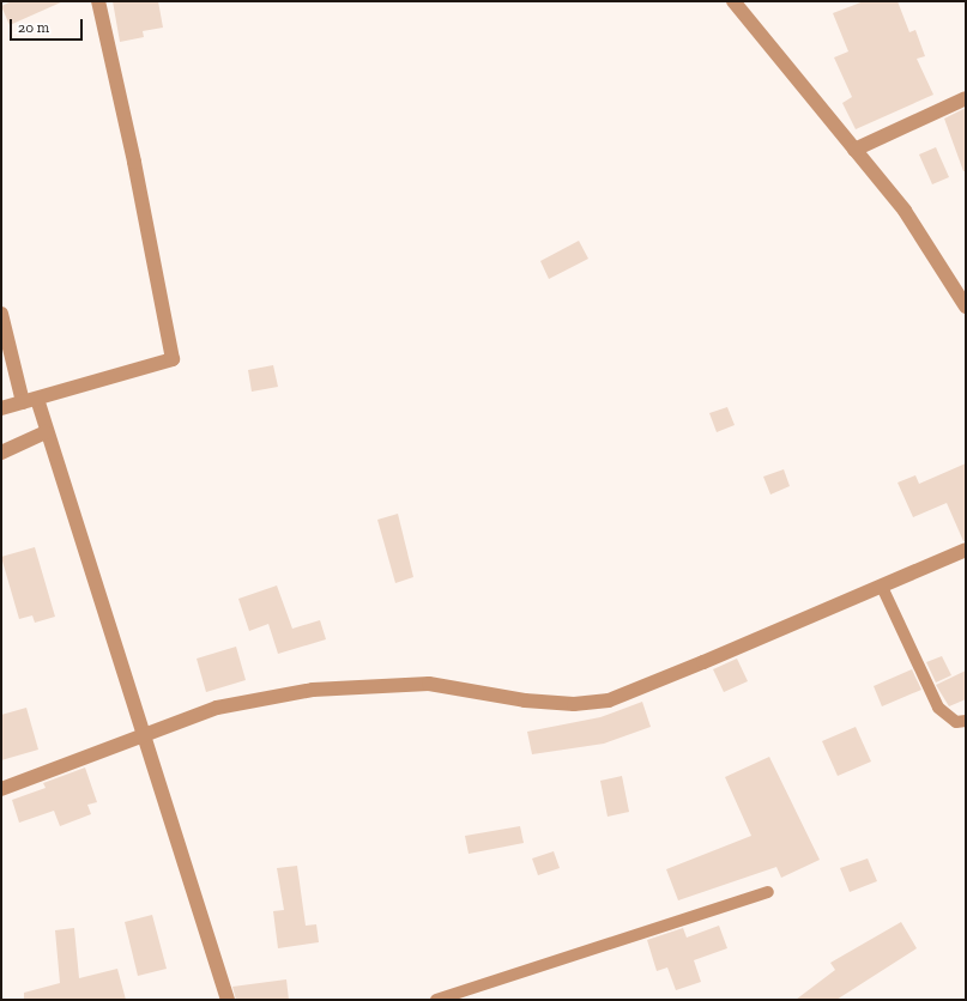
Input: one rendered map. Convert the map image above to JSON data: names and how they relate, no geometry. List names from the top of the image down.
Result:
{
  "scale_bar": "20 m"
}
